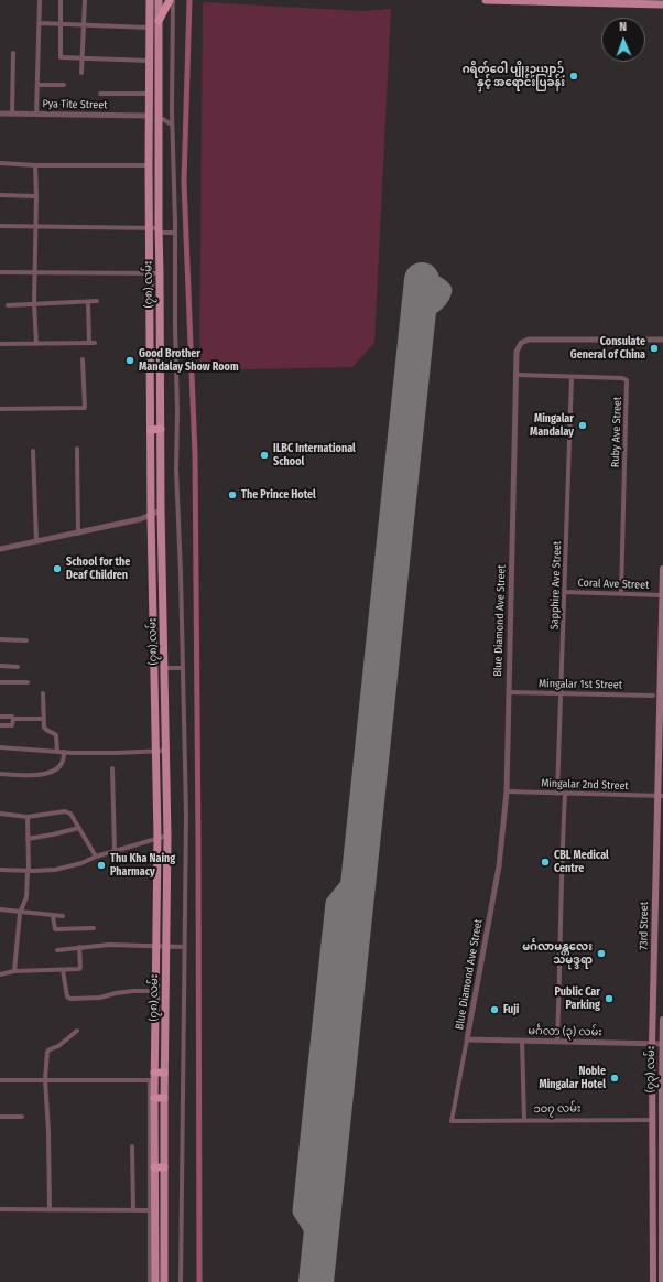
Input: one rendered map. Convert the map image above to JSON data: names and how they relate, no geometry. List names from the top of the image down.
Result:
{
  "streets": {
    "main road": [
      "(၇၈) လမ်း",
      "73rd Street",
      "(၇၃) လမ်း",
      "၁၀၇ လမ်း"
    ],
    "street": [
      "Pya Tite Street",
      "Ruby Ave Street",
      "Coral Ave Street",
      "Sapphire Ave Street",
      "Blue Diamond Ave Street",
      "Mingalar 1st Street",
      "Mingalar 2nd Street",
      "မင်္ဂလာ (၃) လမ်း"
    ]
  },
  "crossings": [
    ["Pya Tite Street", "(၇၈) လမ်း"],
    ["Ruby Ave Street", "Coral Ave Street"],
    ["Ruby Ave Street", "Sapphire Ave Street"],
    ["Ruby Ave Street", "Blue Diamond Ave Street"],
    ["Coral Ave Street", "Sapphire Ave Street"],
    ["Coral Ave Street", "73rd Street"],
    ["Sapphire Ave Street", "Mingalar 1st Street"],
    ["Sapphire Ave Street", "Mingalar 2nd Street"],
    ["Blue Diamond Ave Street", "Mingalar 1st Street"],
    ["Blue Diamond Ave Street", "Mingalar 2nd Street"],
    ["Blue Diamond Ave Street", "မင်္ဂလာ (၃) လမ်း"],
    ["Blue Diamond Ave Street", "၁၀၇ လမ်း"],
    ["Mingalar 2nd Street", "73rd Street"],
    ["73rd Street", "မင်္ဂလာ (၃) လမ်း"],
    ["73rd Street", "၁၀၇ လမ်း"],
    ["မင်္ဂလာ (၃) လမ်း", "(၇၃) လမ်း"],
    ["မင်္ဂလာ (၃) လမ်း", "၁၀၇ လမ်း"],
    ["(၇၃) လမ်း", "၁၀၇ လမ်း"]
  ],
  "places": [
    "ဂရိတ်ဝေါ ပျိုးဥယျာဉ် နှင့် အရောင်းပြခန်း",
    "Consulate General of China",
    "Good Brother Mandalay Show Room",
    "Mingalar Mandalay",
    "ILBC International School",
    "The Prince Hotel",
    "School for the Deaf Children",
    "CBL Medical Centre",
    "Thu Kha Naing Pharmacy",
    "မင်္ဂလာမန္တလေး သမုဒ္ဒရာ",
    "Public Car Parking",
    "Fuji",
    "Noble Mingalar Hotel"
  ],
  "north": "top"
}
